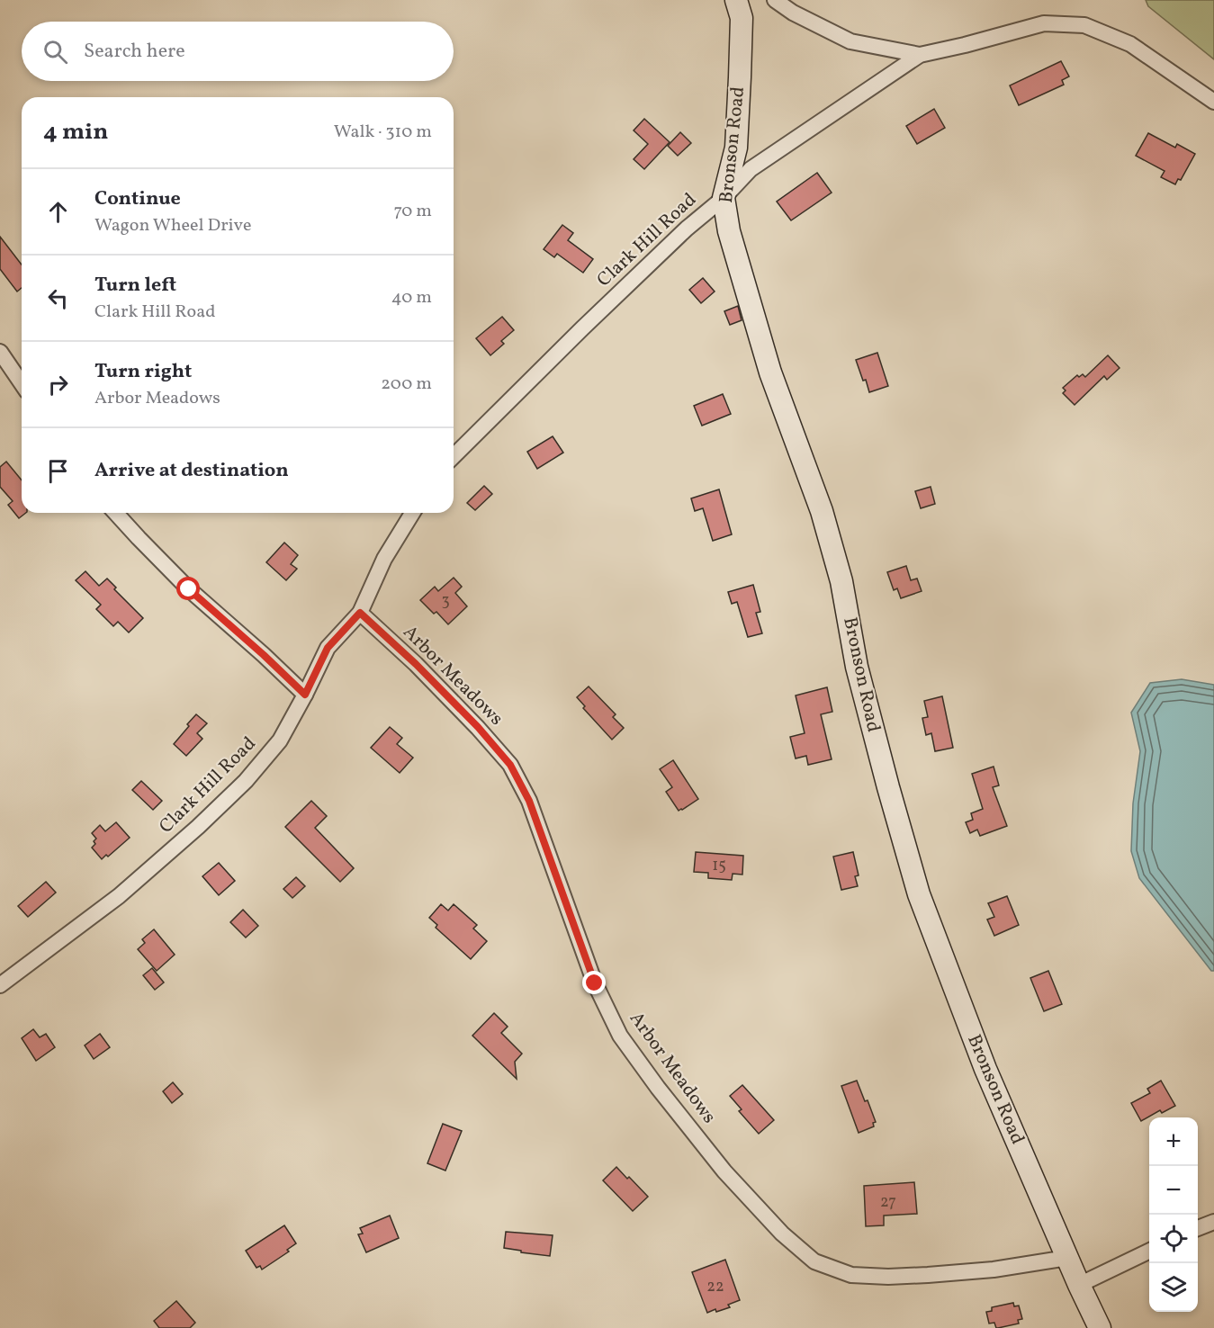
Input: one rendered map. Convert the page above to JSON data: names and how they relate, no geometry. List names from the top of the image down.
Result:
{
  "streets": {
    "street": ["Bronson Road", "Clark Hill Road", "Arbor Meadows"]
  },
  "crossings": [
    ["Bronson Road", "Clark Hill Road"],
    ["Bronson Road", "Arbor Meadows"],
    ["Clark Hill Road", "Arbor Meadows"]
  ],
  "house_numbers": [
    "3",
    "15",
    "27",
    "22"
  ],
  "page": {
    "search": "Search here",
    "heading": ["4 min", "Walk · 310 m"],
    "list": [
      ["Continue", "Wagon Wheel Drive", "70 m"],
      ["Turn left", "Clark Hill Road", "40 m"],
      ["Turn right", "Arbor Meadows", "200 m"],
      "Arrive at destination"
    ],
    "map_buttons": ["+", "−"]
  }
}
